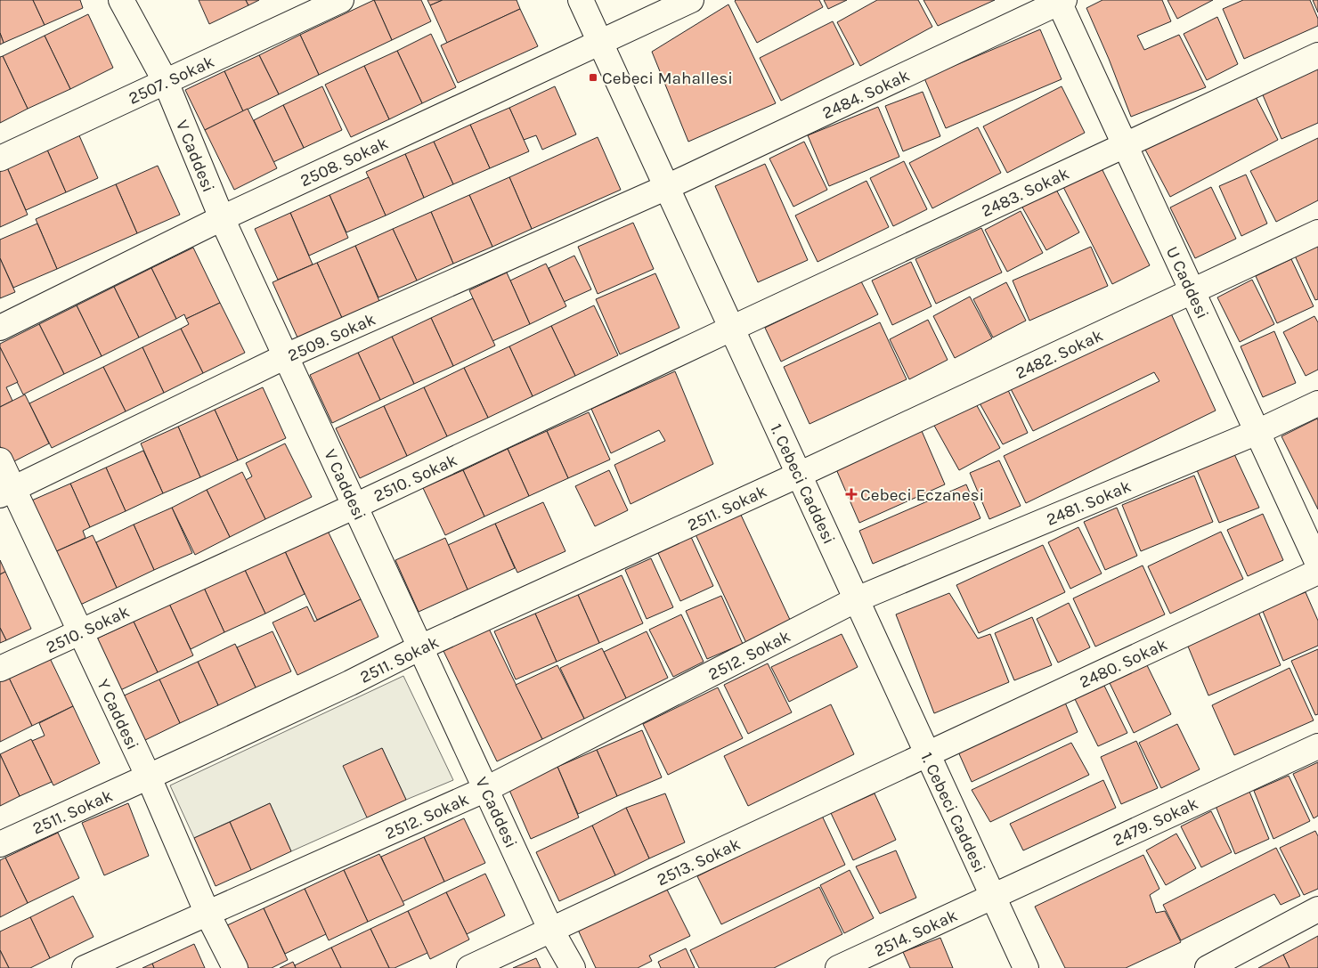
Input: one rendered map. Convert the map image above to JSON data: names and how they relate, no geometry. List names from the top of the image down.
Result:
{
  "streets": {
    "street": [
      "2507. Sokak",
      "2484. Sokak",
      "V Caddesi",
      "2508. Sokak",
      "2483. Sokak",
      "U Caddesi",
      "2509. Sokak",
      "2482. Sokak",
      "2510. Sokak",
      "1. Cebeci Caddesi",
      "2481. Sokak",
      "2511. Sokak",
      "2512. Sokak",
      "2480. Sokak",
      "Y Caddesi",
      "2479. Sokak",
      "2513. Sokak",
      "2514. Sokak"
    ]
  },
  "crossings": [
    ["2507. Sokak", "V Caddesi"],
    ["2484. Sokak", "U Caddesi"],
    ["2484. Sokak", "2509. Sokak"],
    ["2484. Sokak", "1. Cebeci Caddesi"],
    ["V Caddesi", "2508. Sokak"],
    ["V Caddesi", "2509. Sokak"],
    ["V Caddesi", "2510. Sokak"],
    ["V Caddesi", "2511. Sokak"],
    ["V Caddesi", "2512. Sokak"],
    ["V Caddesi", "2513. Sokak"],
    ["2508. Sokak", "1. Cebeci Caddesi"],
    ["2483. Sokak", "U Caddesi"],
    ["2483. Sokak", "2510. Sokak"],
    ["2483. Sokak", "1. Cebeci Caddesi"],
    ["U Caddesi", "2482. Sokak"],
    ["U Caddesi", "2481. Sokak"],
    ["2509. Sokak", "1. Cebeci Caddesi"],
    ["2509. Sokak", "Y Caddesi"],
    ["2482. Sokak", "1. Cebeci Caddesi"],
    ["2482. Sokak", "2511. Sokak"],
    ["2510. Sokak", "1. Cebeci Caddesi"],
    ["2510. Sokak", "Y Caddesi"],
    ["1. Cebeci Caddesi", "2481. Sokak"],
    ["1. Cebeci Caddesi", "2511. Sokak"],
    ["1. Cebeci Caddesi", "2512. Sokak"],
    ["1. Cebeci Caddesi", "2480. Sokak"],
    ["1. Cebeci Caddesi", "2479. Sokak"],
    ["1. Cebeci Caddesi", "2513. Sokak"],
    ["1. Cebeci Caddesi", "2514. Sokak"],
    ["2481. Sokak", "2512. Sokak"],
    ["2511. Sokak", "Y Caddesi"],
    ["2512. Sokak", "Y Caddesi"],
    ["2480. Sokak", "2513. Sokak"],
    ["2479. Sokak", "2514. Sokak"]
  ],
  "places": {
    "transit": ["Cebeci Mahallesi"],
    "health": ["Cebeci Eczanesi"]
  }
}
